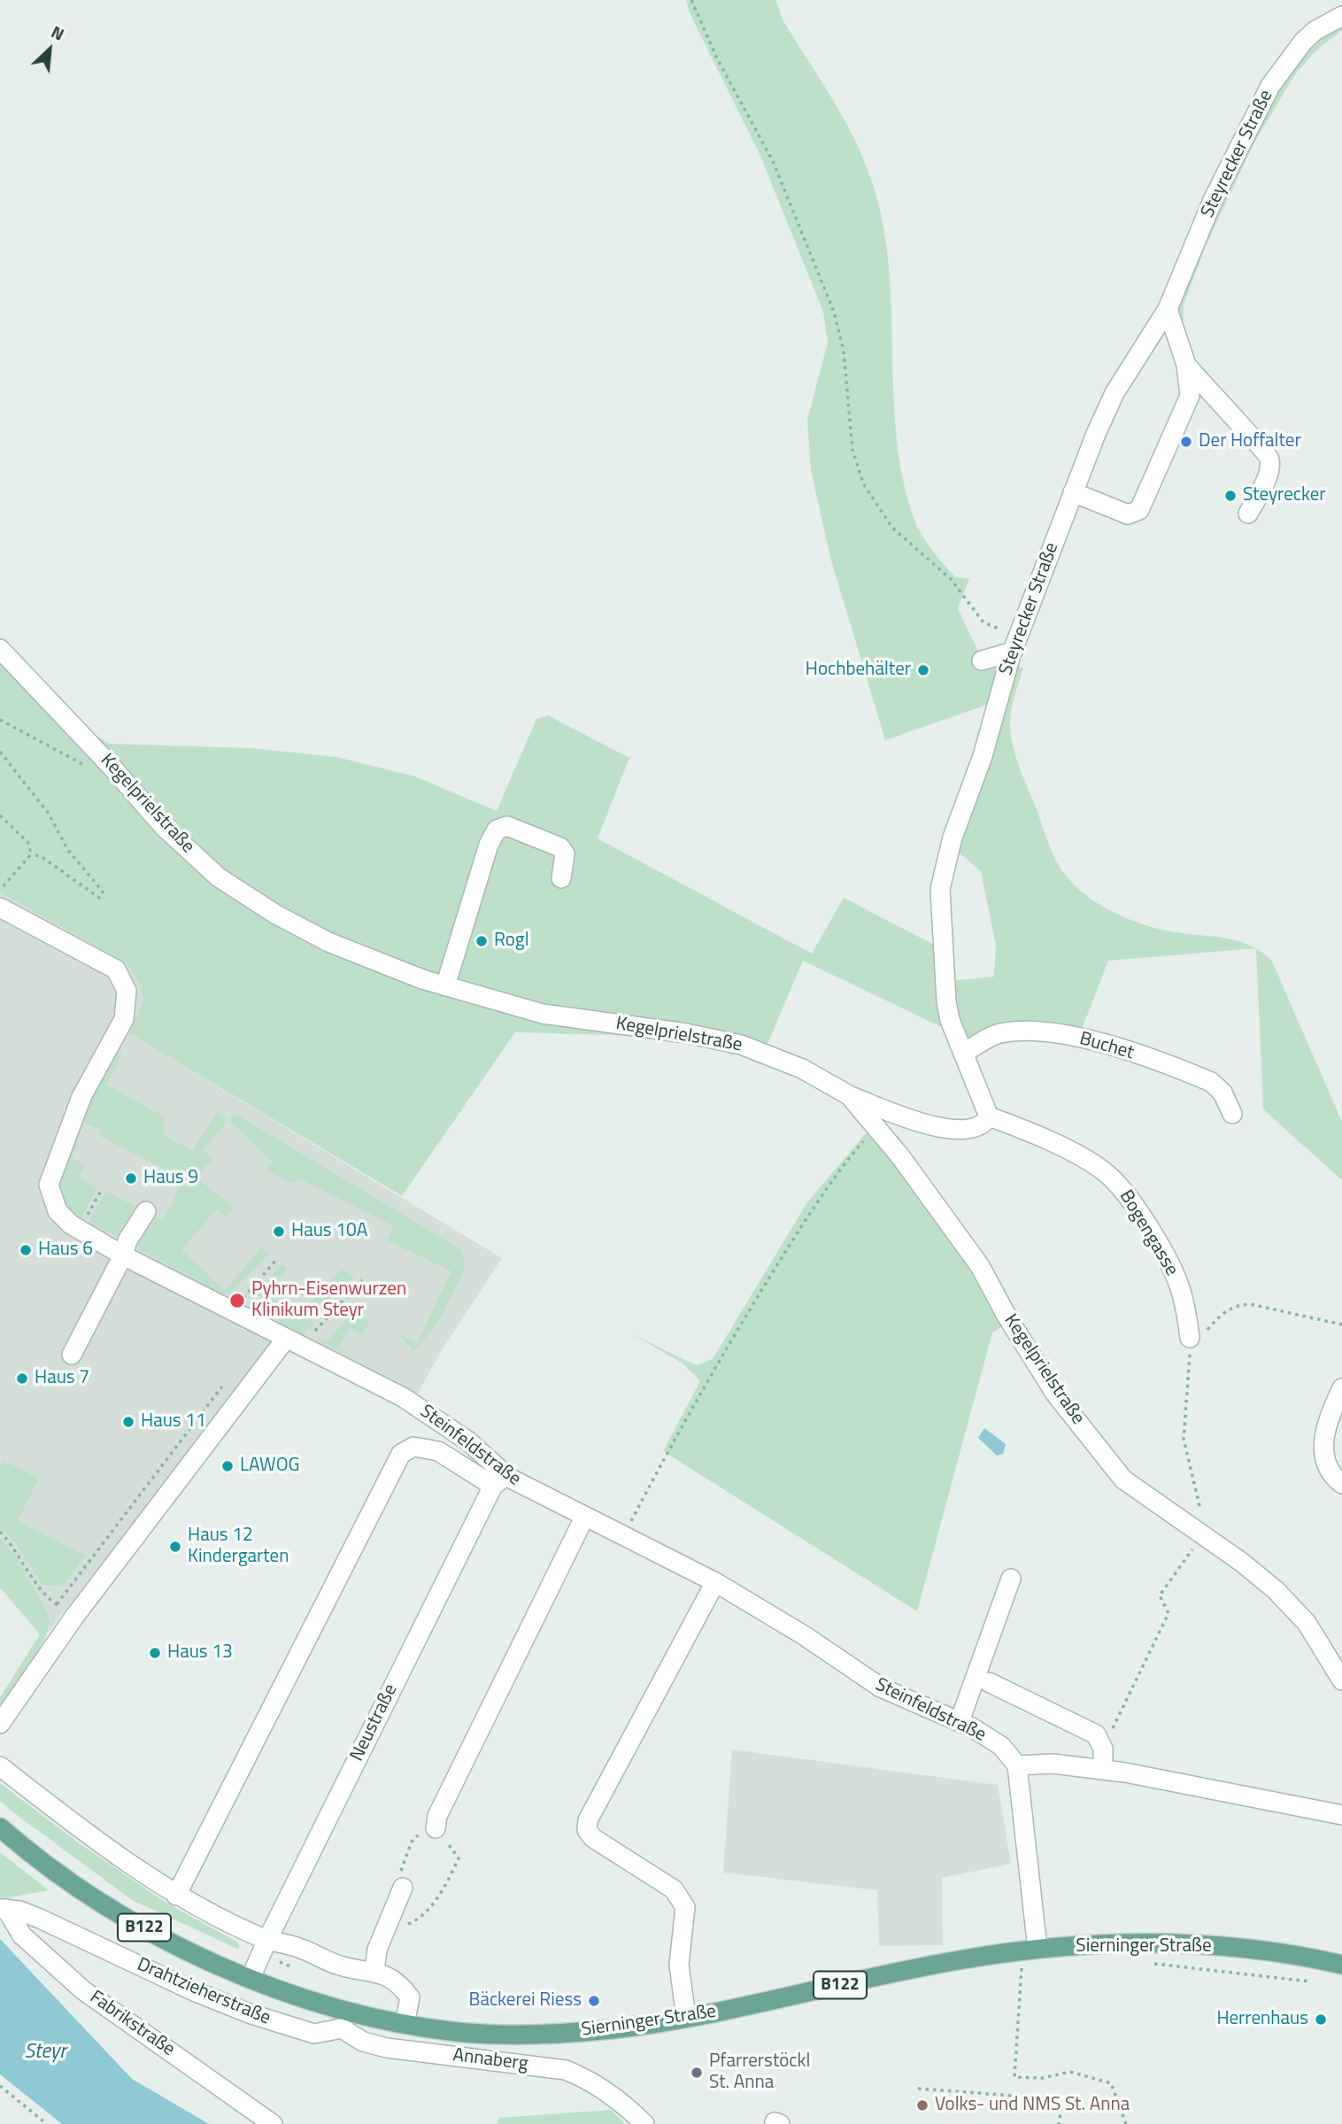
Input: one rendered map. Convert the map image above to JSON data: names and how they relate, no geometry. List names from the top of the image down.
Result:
{
  "streets": {
    "main road": ["B122", "Sierninger Straße"],
    "street": [
      "Steyrecker Straße",
      "Kegelprielstraße",
      "Buchet",
      "Bogengasse",
      "Steinfeldstraße",
      "Neustraße",
      "Drahtzieherstraße",
      "Fabrikstraße",
      "Annaberg"
    ]
  },
  "crossings": [
    ["Steyrecker Straße", "Buchet"],
    ["Steyrecker Straße", "Bogengasse"],
    ["Steinfeldstraße", "Neustraße"],
    ["Neustraße", "Sierninger Straße"],
    ["Sierninger Straße", "Drahtzieherstraße"],
    ["Sierninger Straße", "Annaberg"],
    ["Drahtzieherstraße", "Fabrikstraße"],
    ["Drahtzieherstraße", "Annaberg"]
  ],
  "water": ["Steyr"],
  "places": [
    "Der Hoffalter",
    "Steyrecker",
    "Hochbehälter",
    "Rogl",
    "Haus 9",
    "Haus 10A",
    "Haus 6",
    "Pyhrn-Eisenwurzen Klinikum Steyr",
    "Haus 7",
    "Haus 11",
    "LAWOG",
    "Haus 12 Kindergarten",
    "Haus 13",
    "Bäckerei Riess",
    "Herrenhaus",
    "Pfarrerstöckl St. Anna",
    "Volks- und NMS St. Anna"
  ],
  "north": "top right"
}
